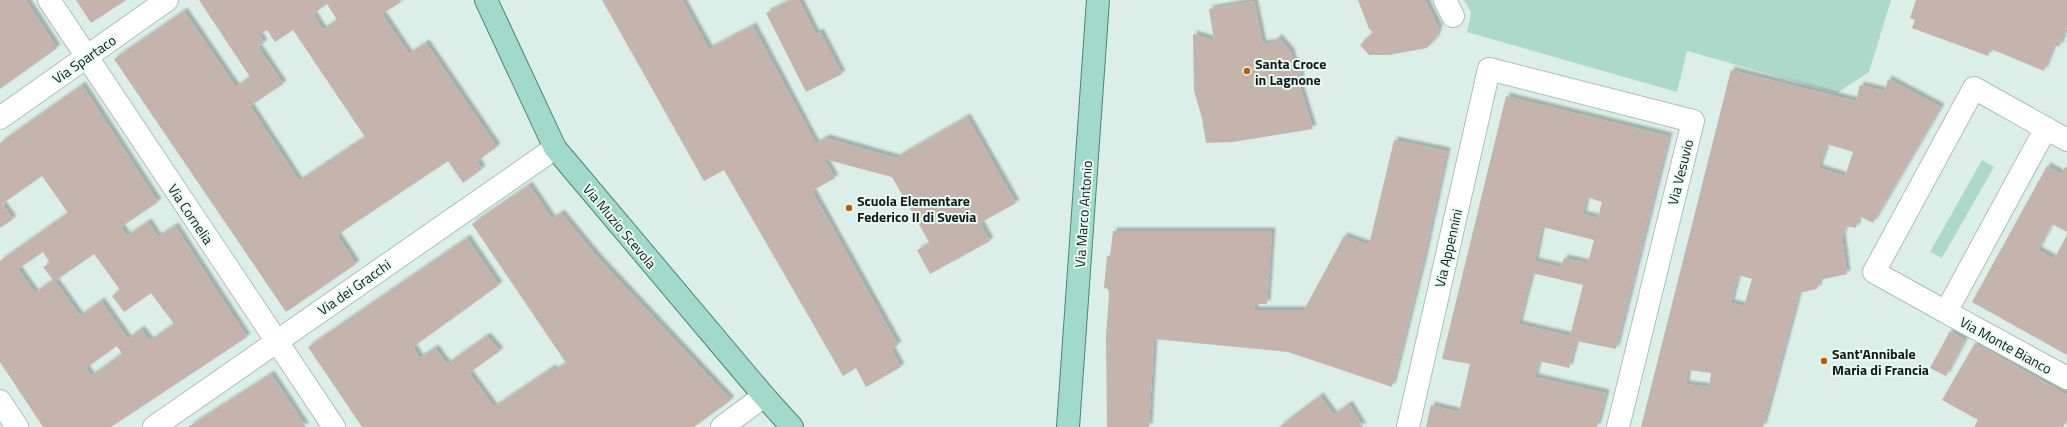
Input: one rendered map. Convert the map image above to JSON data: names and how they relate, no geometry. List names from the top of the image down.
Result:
{
  "streets": {
    "main road": ["Via Marco Antonio", "Via Muzio Scevola"],
    "street": [
      "Via Spartaco",
      "Via Vesuvio",
      "Via Cornelia",
      "Via Appennini",
      "Via dei Gracchi",
      "Via Monte Bianco"
    ]
  },
  "crossings": [
    ["Via Spartaco", "Via Cornelia"],
    ["Via Vesuvio", "Via Appennini"],
    ["Via Cornelia", "Via dei Gracchi"],
    ["Via Muzio Scevola", "Via dei Gracchi"]
  ],
  "places": ["Santa Croce in Lagnone", "Scuola Elementare Federico II di Svevia", "Sant'Annibale Maria di Francia"]
}
